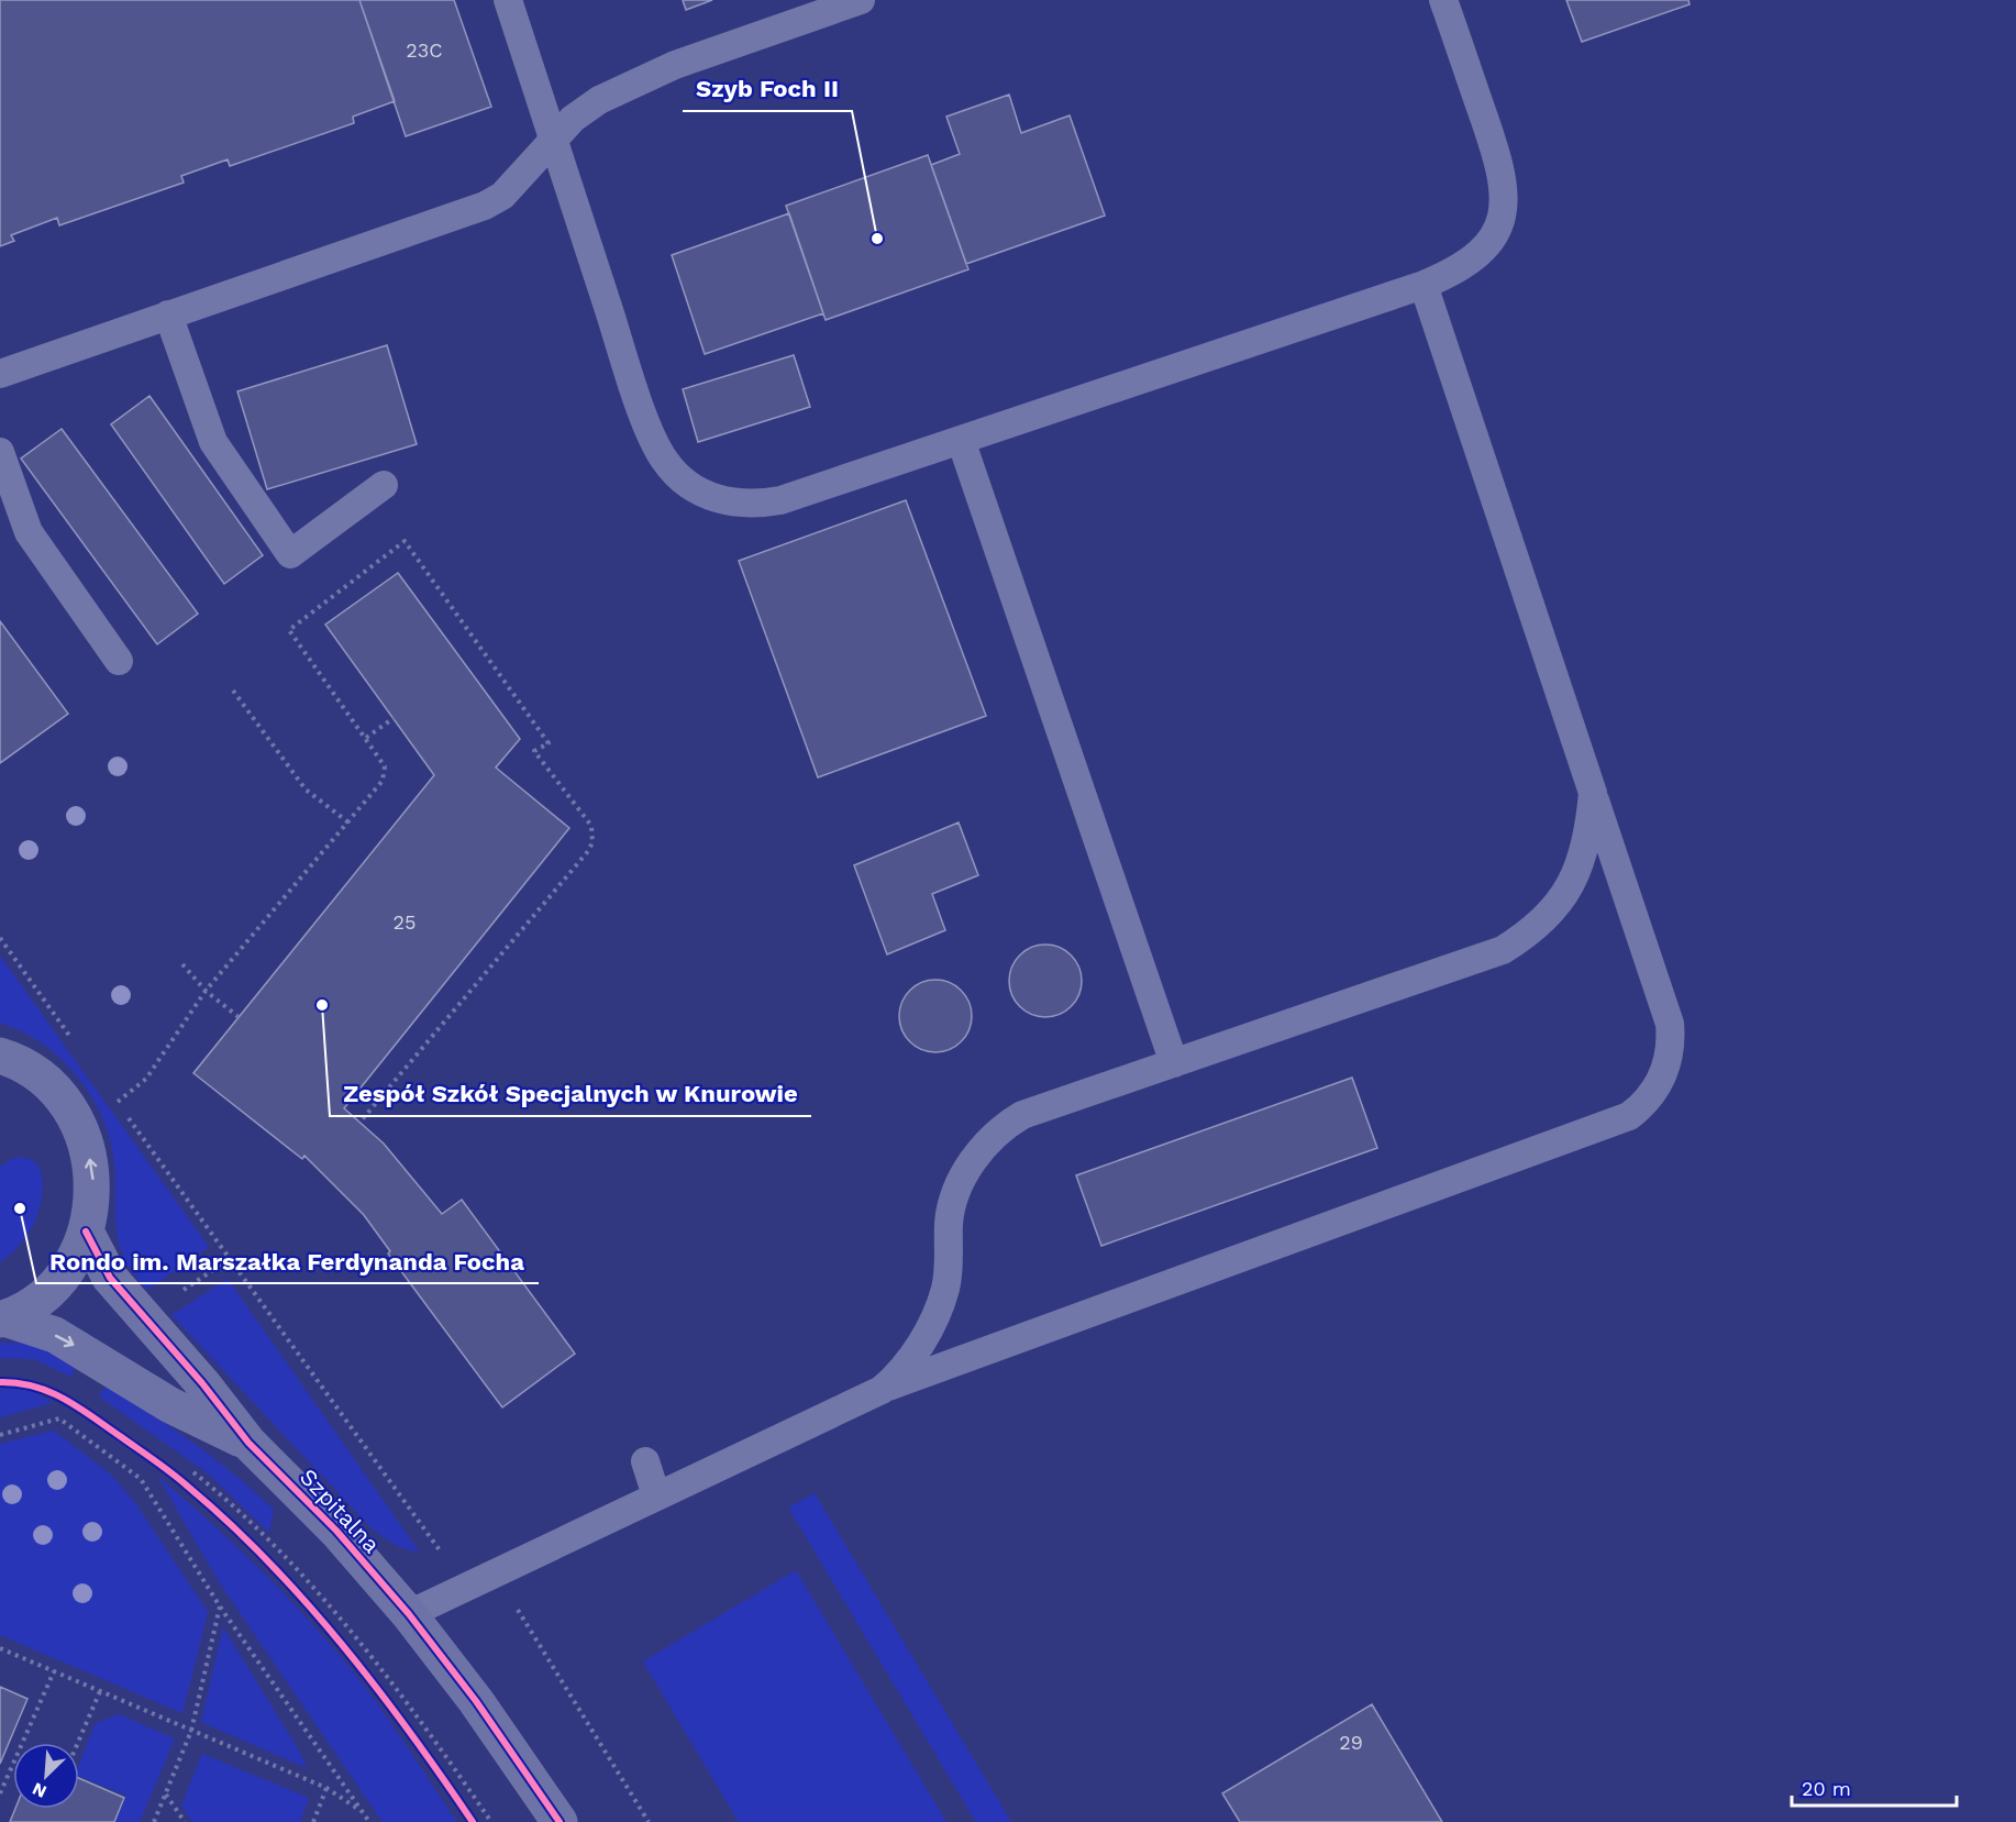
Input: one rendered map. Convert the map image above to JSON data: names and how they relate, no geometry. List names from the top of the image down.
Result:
{
  "streets": {
    "street": ["Szpitalna"]
  },
  "places": ["Szyb Foch II", "Zespół Szkół Specjalnych w Knurowie", "Rondo im. Marszałka Ferdynanda Focha"],
  "house_numbers": ["23C", "25", "29"],
  "scale_bar": "20 m",
  "north": "bottom left"
}
